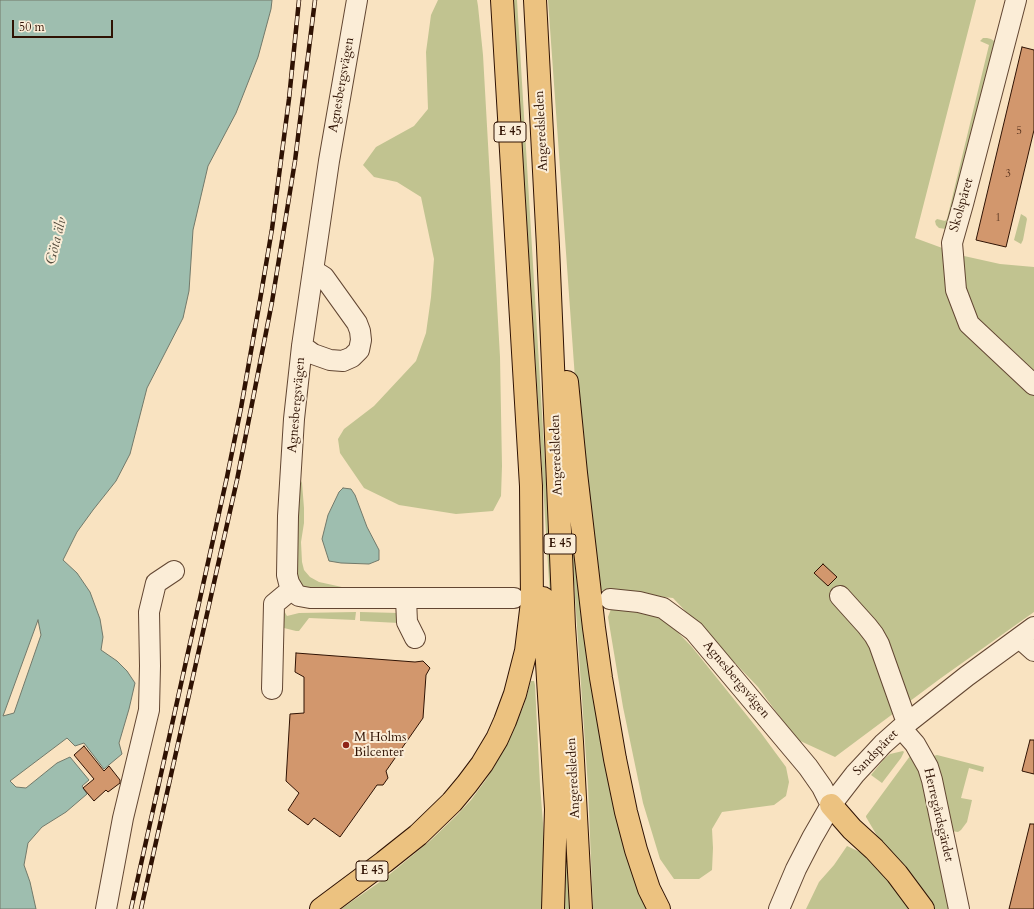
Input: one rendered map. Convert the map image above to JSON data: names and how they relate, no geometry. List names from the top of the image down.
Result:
{
  "streets": {
    "main road": ["Angeredsleden", "E 45"],
    "street": [
      "Agnesbergsvägen",
      "Skolspåret",
      "Sandspåret",
      "Herregårdsgärdet"
    ]
  },
  "crossings": [
    ["Agnesbergsvägen", "Sandspåret"],
    ["Angeredsleden", "E 45"],
    ["Sandspåret", "Herregårdsgärdet"]
  ],
  "water": ["Göta älv"],
  "places": ["M Holms Bilcenter"],
  "house_numbers": ["5", "3", "1"],
  "scale_bar": "50 m"
}
